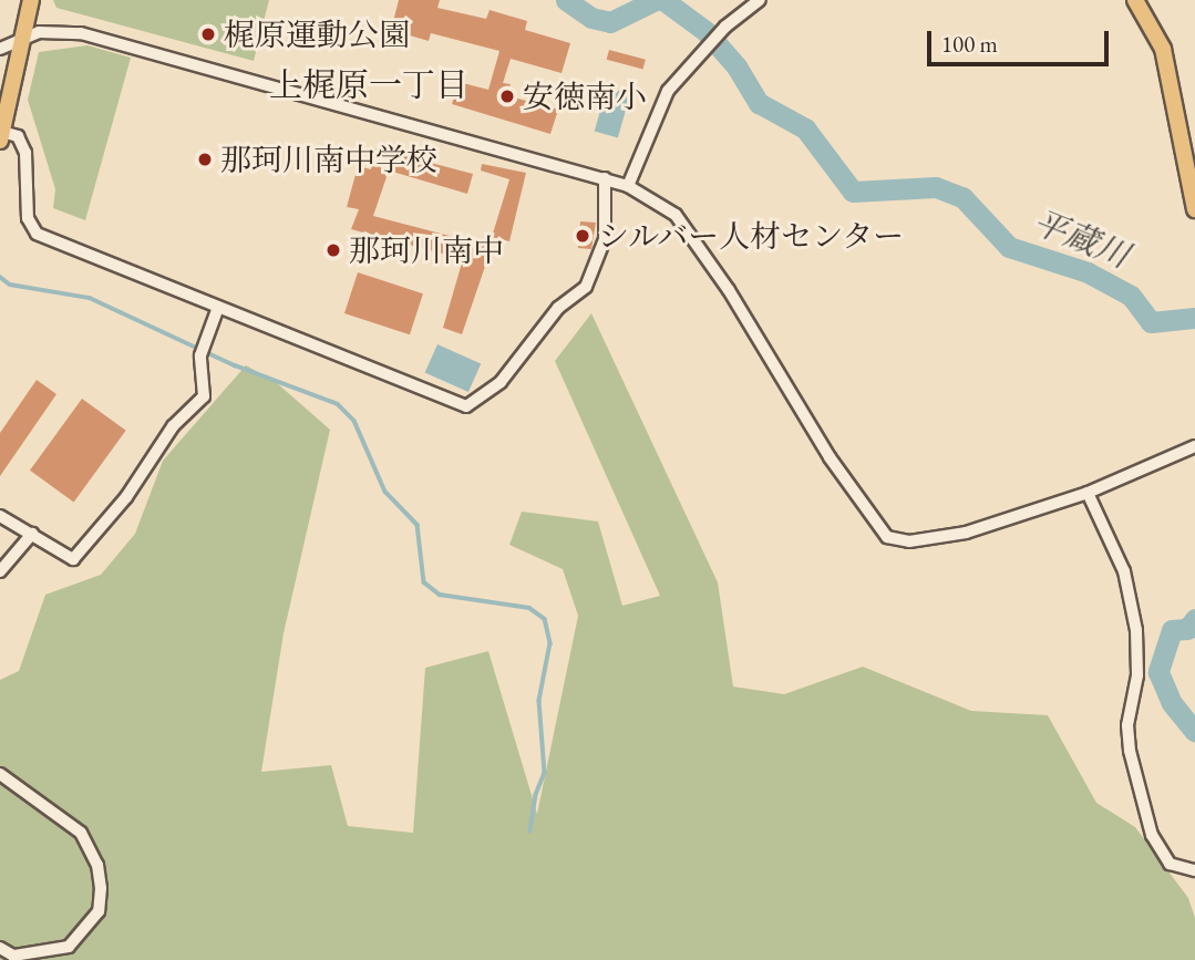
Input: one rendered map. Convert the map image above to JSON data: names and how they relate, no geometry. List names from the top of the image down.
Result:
{
  "districts": ["上梶原一丁目"],
  "water": ["平蔵川"],
  "places": [
    "梶原運動公園",
    "安徳南小",
    "那珂川南中学校",
    "シルバー人材センター",
    "那珂川南中"
  ],
  "scale_bar": "100 m"
}
